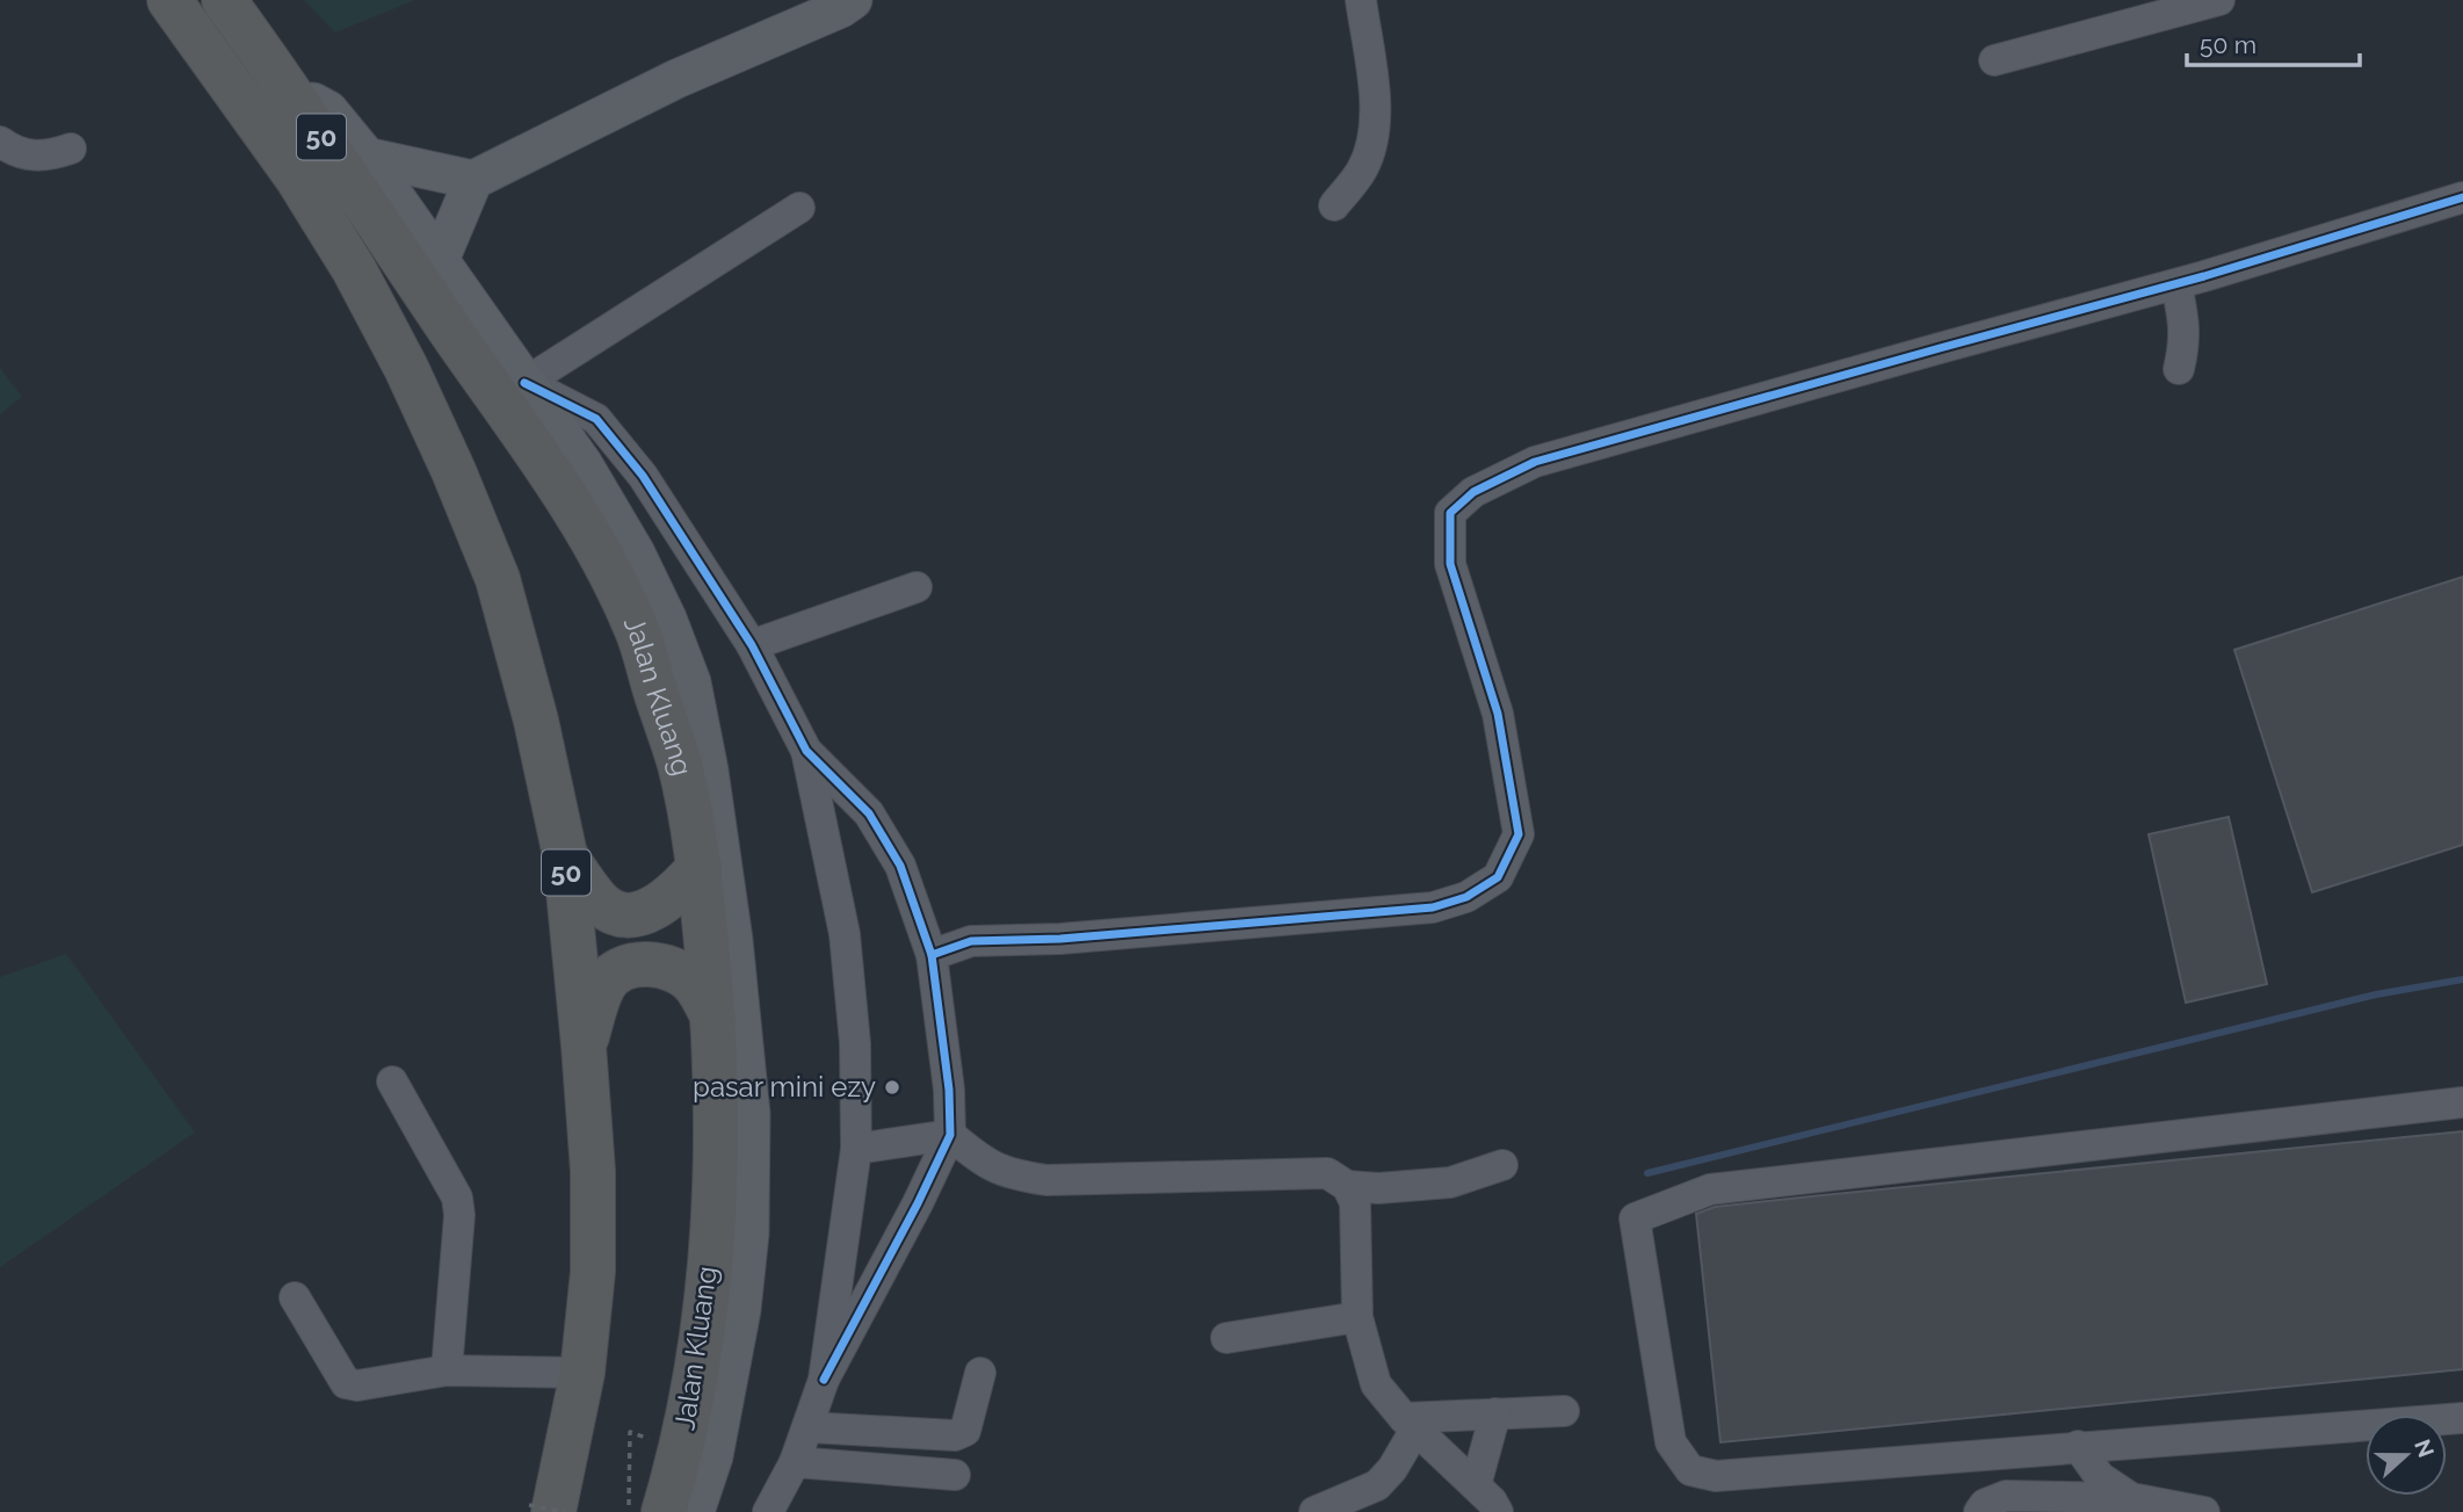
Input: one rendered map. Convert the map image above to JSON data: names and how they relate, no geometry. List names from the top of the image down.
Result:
{
  "streets": {
    "highway": ["50", "Jalan Kluang"]
  },
  "places": ["pasar mini ezy"],
  "scale_bar": "50 m",
  "north": "right"
}
